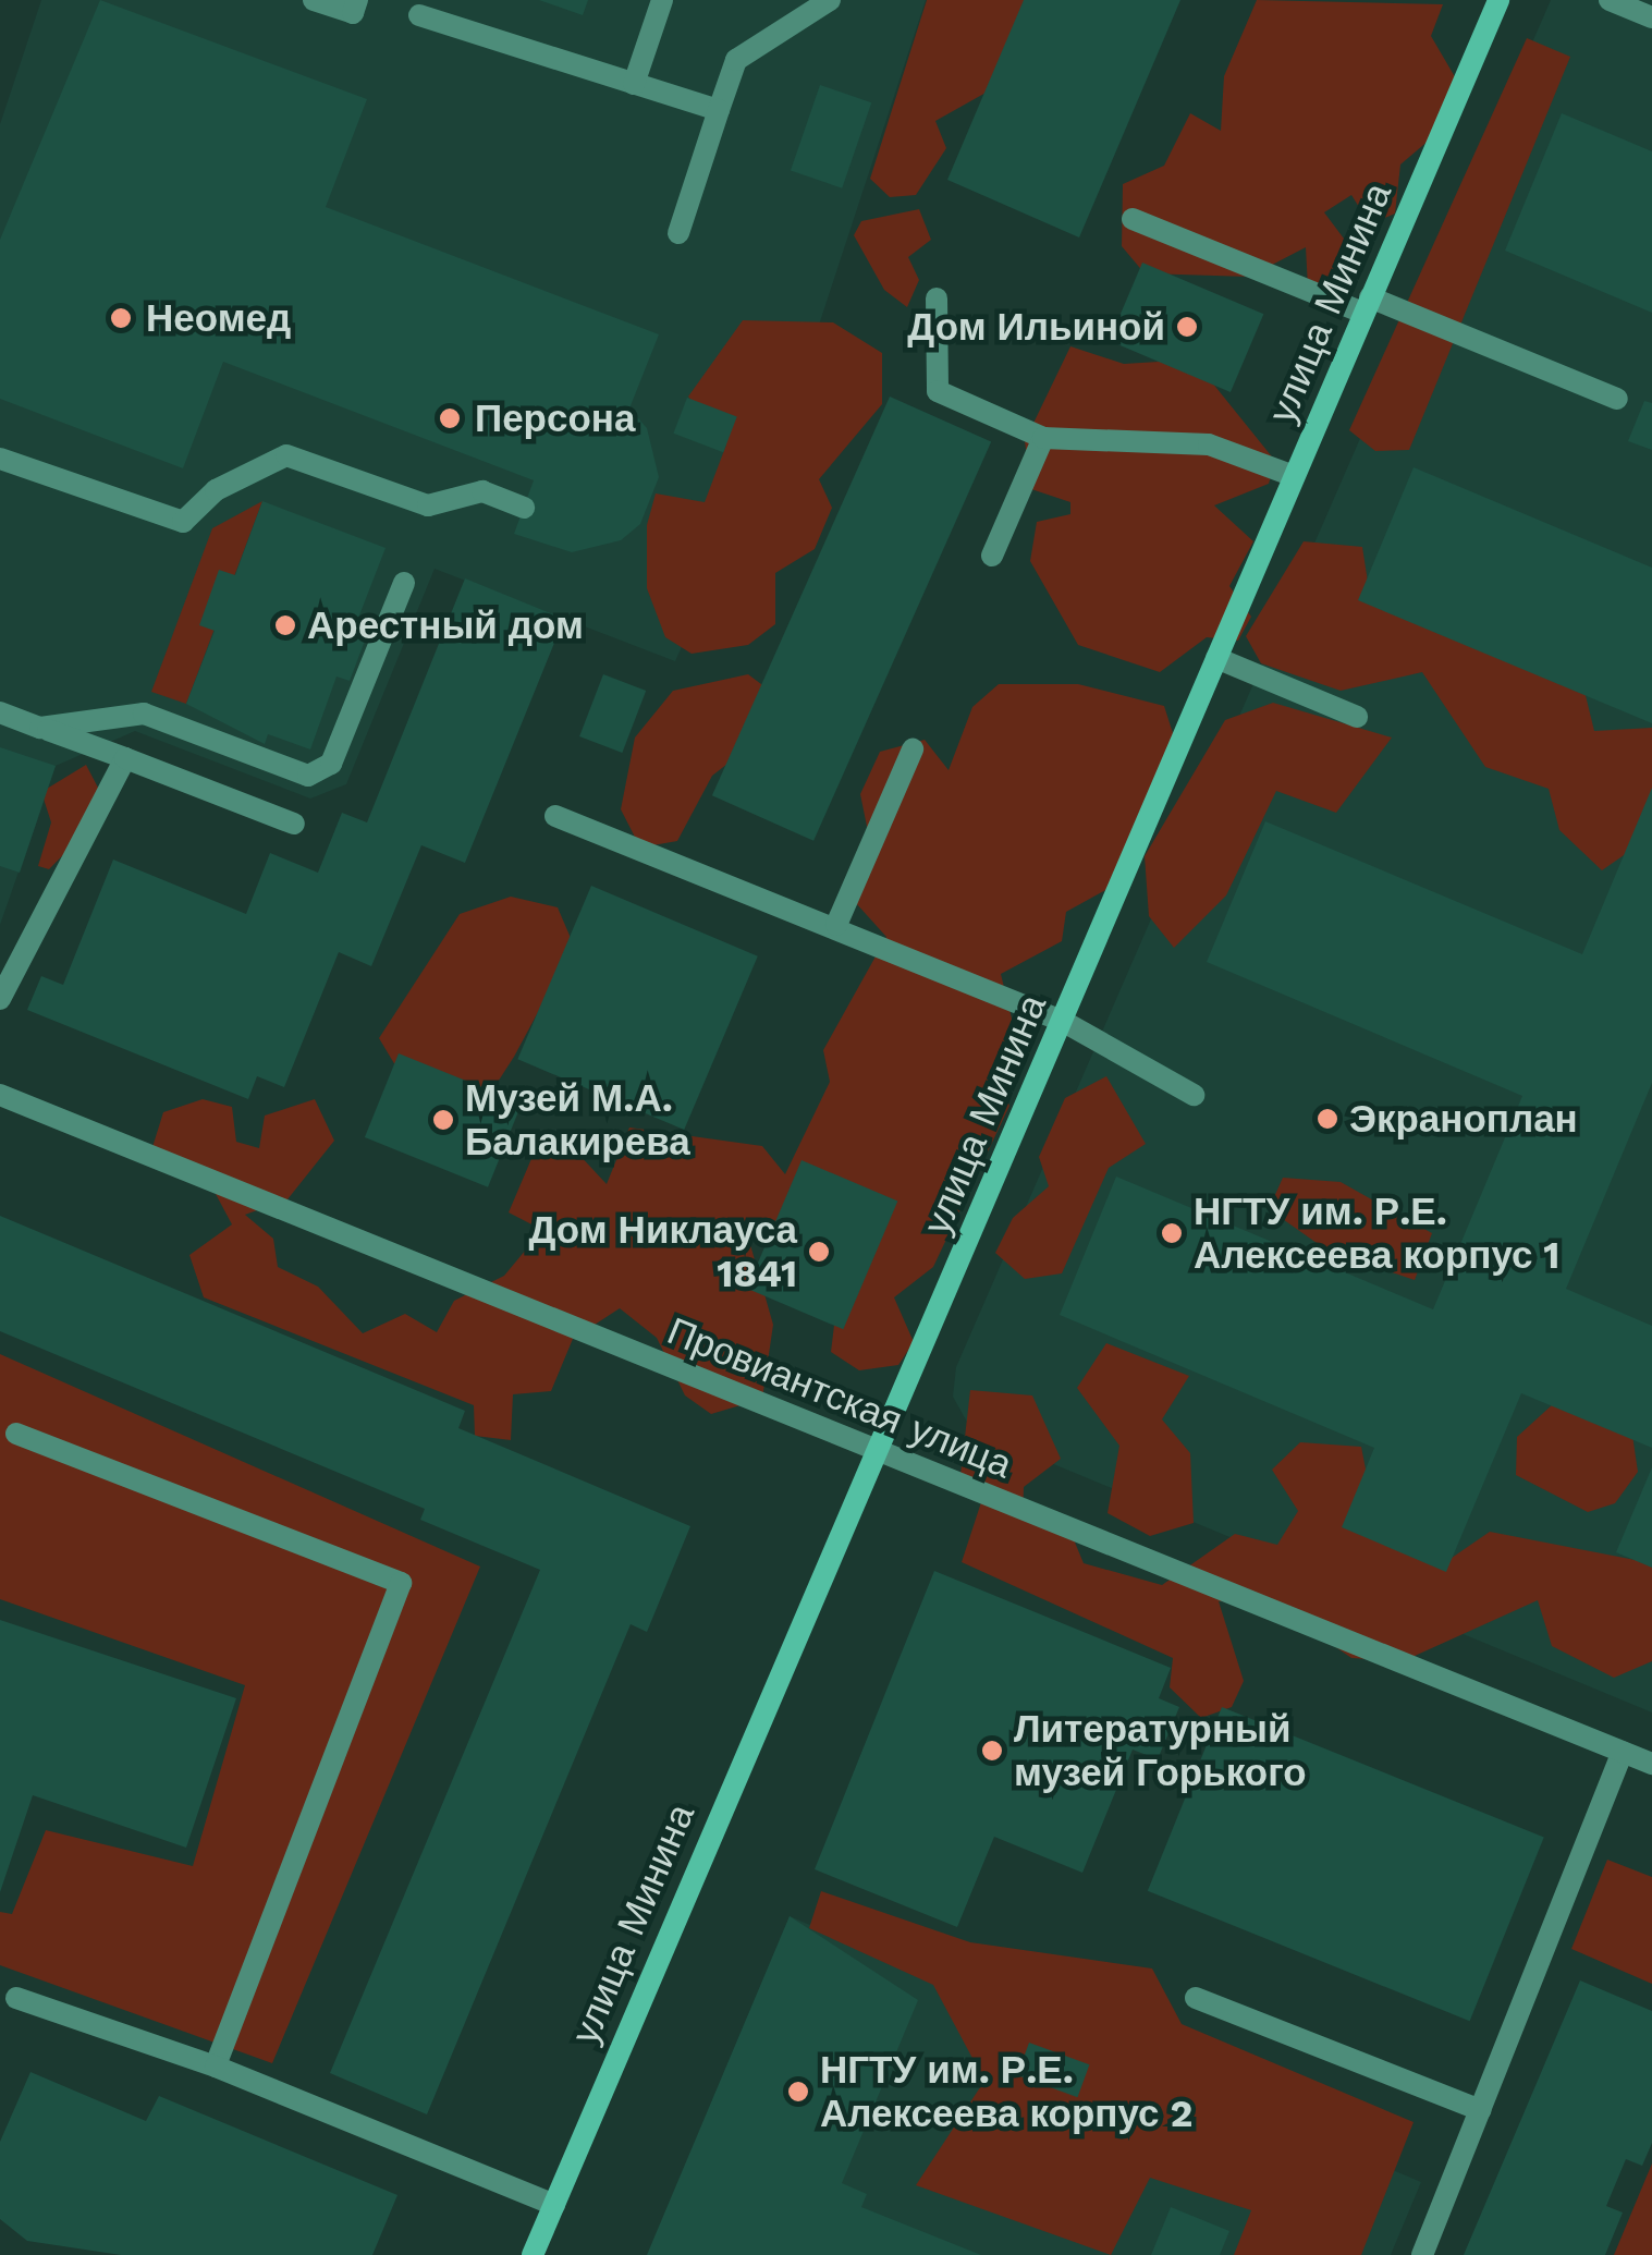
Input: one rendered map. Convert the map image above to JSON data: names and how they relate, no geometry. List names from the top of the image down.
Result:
{
  "streets": {
    "street": ["улица Минина", "Провиантская улица"]
  },
  "crossings": [
    ["улица Минина", "Провиантская улица"]
  ],
  "places": [
    "Неомед",
    "Дом Ильиной",
    "Персона",
    "Арестный дом",
    "Экраноплан",
    "Музей М.А. Балакирева",
    "НГТУ им. Р.Е. Алексеева корпус 1",
    "Дом Никлауса 1841",
    "Литературный музей Горького",
    "НГТУ им. Р.Е. Алексеева корпус 2"
  ]
}
